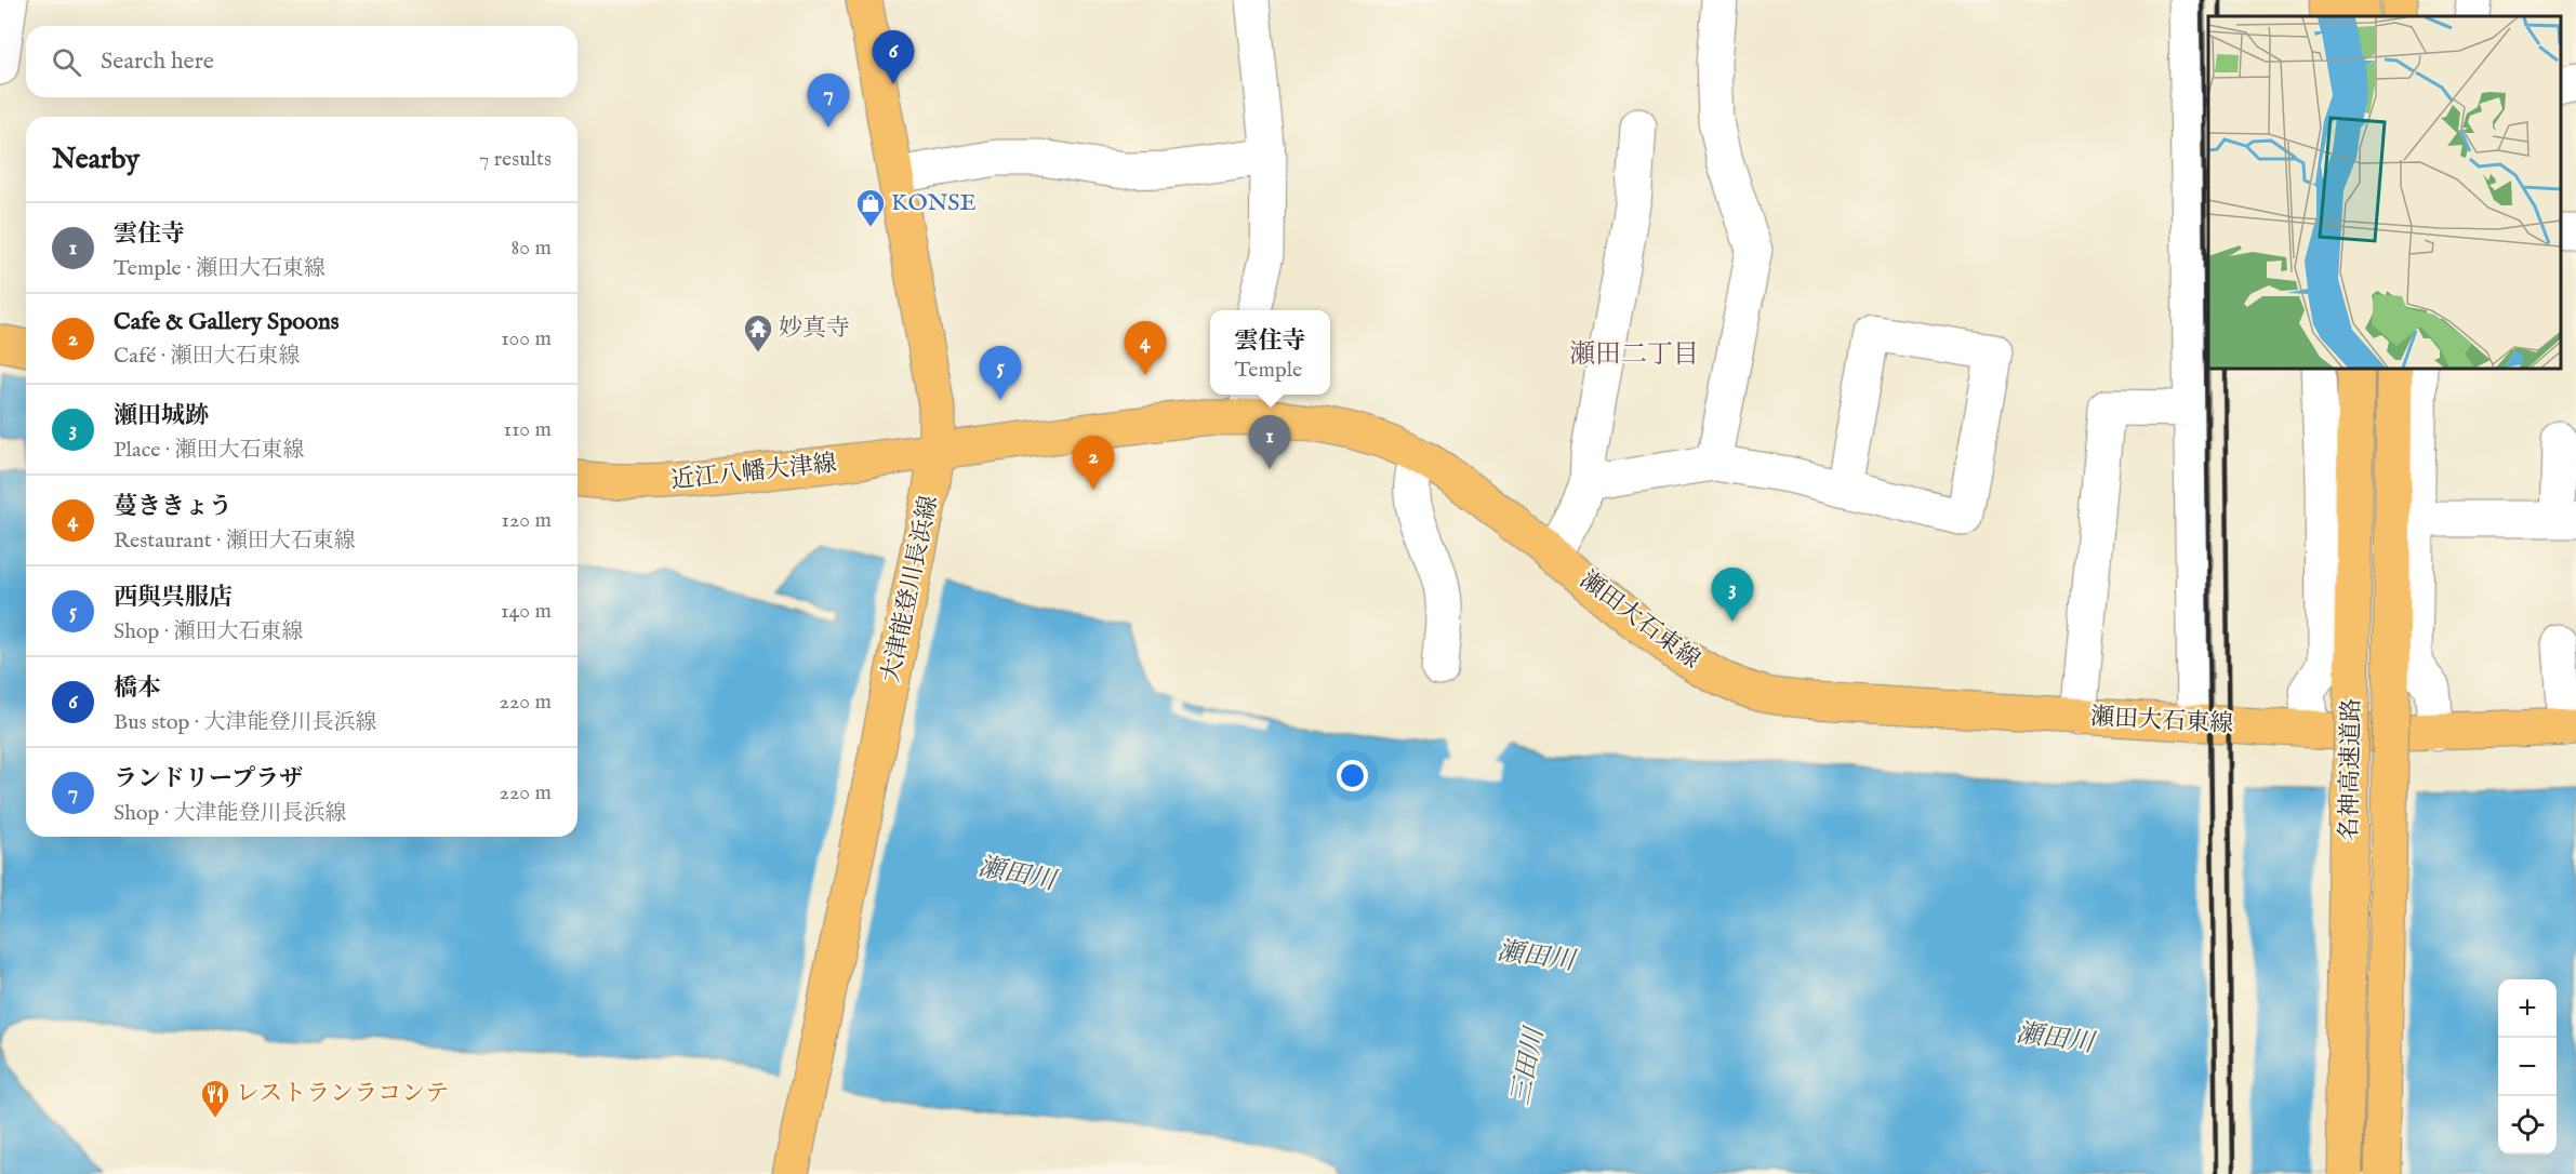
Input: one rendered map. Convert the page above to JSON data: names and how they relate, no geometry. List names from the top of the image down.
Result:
{
  "streets": {
    "main road": [
      "近江八幡大津線",
      "大津能登川長浜線",
      "瀬田大石東線",
      "名神高速道路"
    ]
  },
  "crossings": [
    ["近江八幡大津線", "大津能登川長浜線"],
    ["近江八幡大津線", "瀬田大石東線"],
    ["大津能登川長浜線", "瀬田大石東線"]
  ],
  "districts": ["瀬田二丁目"],
  "water": ["瀬田川", "三田川"],
  "places": {
    "shop": ["KONSE"],
    "temple": ["妙真寺"],
    "restaurant": ["レストランラコンテ"]
  },
  "page": {
    "search": "Search here",
    "pins": [
      "6",
      "7",
      "4",
      "5",
      "1",
      "2",
      "3"
    ],
    "heading": ["Nearby", "7 results"],
    "list": [
      {
        "mark": "1",
        "name": "雲住寺",
        "note": "Temple · 瀬田大石東線",
        "value": "80 m"
      },
      {
        "mark": "2",
        "name": "Cafe & Gallery Spoons",
        "note": "Café · 瀬田大石東線",
        "value": "100 m"
      },
      {
        "mark": "3",
        "name": "瀬田城跡",
        "note": "Place · 瀬田大石東線",
        "value": "110 m"
      },
      {
        "mark": "4",
        "name": "蔓ききょう",
        "note": "Restaurant · 瀬田大石東線",
        "value": "120 m"
      },
      {
        "mark": "5",
        "name": "西與呉服店",
        "note": "Shop · 瀬田大石東線",
        "value": "140 m"
      },
      {
        "mark": "6",
        "name": "橋本",
        "note": "Bus stop · 大津能登川長浜線",
        "value": "220 m"
      },
      {
        "mark": "7",
        "name": "ランドリープラザ",
        "note": "Shop · 大津能登川長浜線",
        "value": "220 m"
      }
    ],
    "popup": ["雲住寺", "Temple"],
    "map_buttons": ["+", "−"]
  }
}
